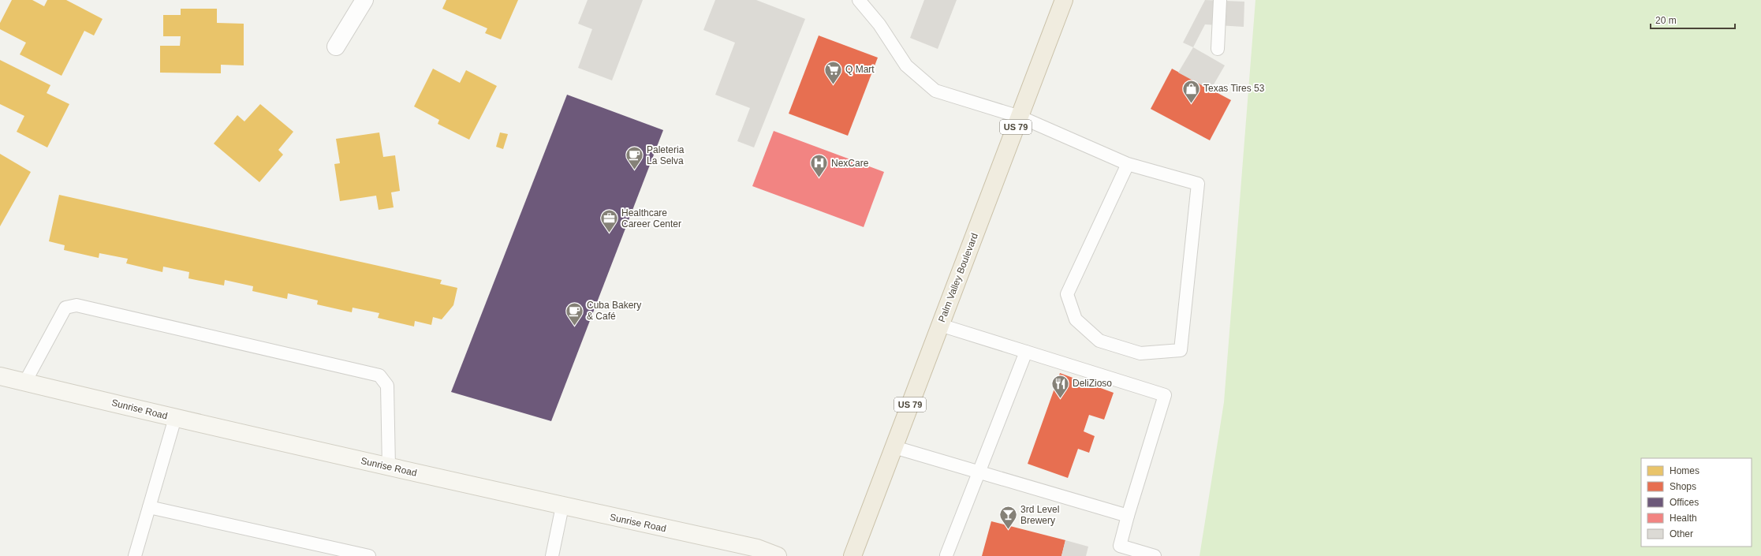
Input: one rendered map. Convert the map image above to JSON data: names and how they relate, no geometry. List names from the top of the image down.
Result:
{
  "streets": {
    "highway": ["US 79", "Palm Valley Boulevard"],
    "main road": ["Sunrise Road"]
  },
  "places": {
    "supermarket": ["Q Mart"],
    "shop": ["Texas Tires 53"],
    "cafe": ["Paleteria La Selva", "Cuba Bakery & Café"],
    "hospital": ["NexCare"],
    "office": ["Healthcare Career Center"],
    "restaurant": ["DeliZioso"],
    "bar": ["3rd Level Brewery"]
  },
  "legend": [
    "Homes",
    "Shops",
    "Offices",
    "Health",
    "Other"
  ],
  "scale_bar": "20 m"
}
